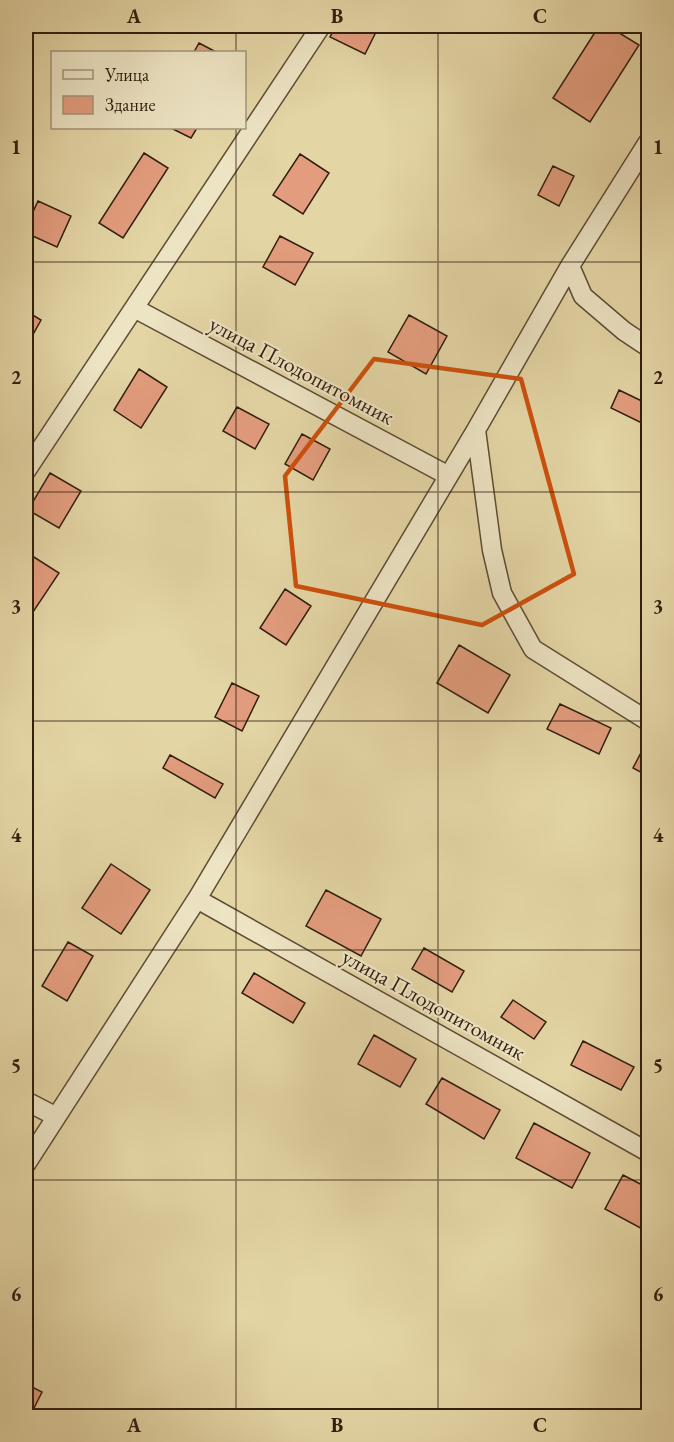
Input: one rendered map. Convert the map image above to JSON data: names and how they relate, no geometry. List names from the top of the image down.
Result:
{
  "streets": {
    "street": ["улица Плодопитомник"]
  },
  "legend": ["Улица", "Здание"],
  "grid": {
    "columns": ["A", "B", "C"],
    "rows": [
      "1",
      "2",
      "3",
      "4",
      "5",
      "6"
    ]
  }
}
